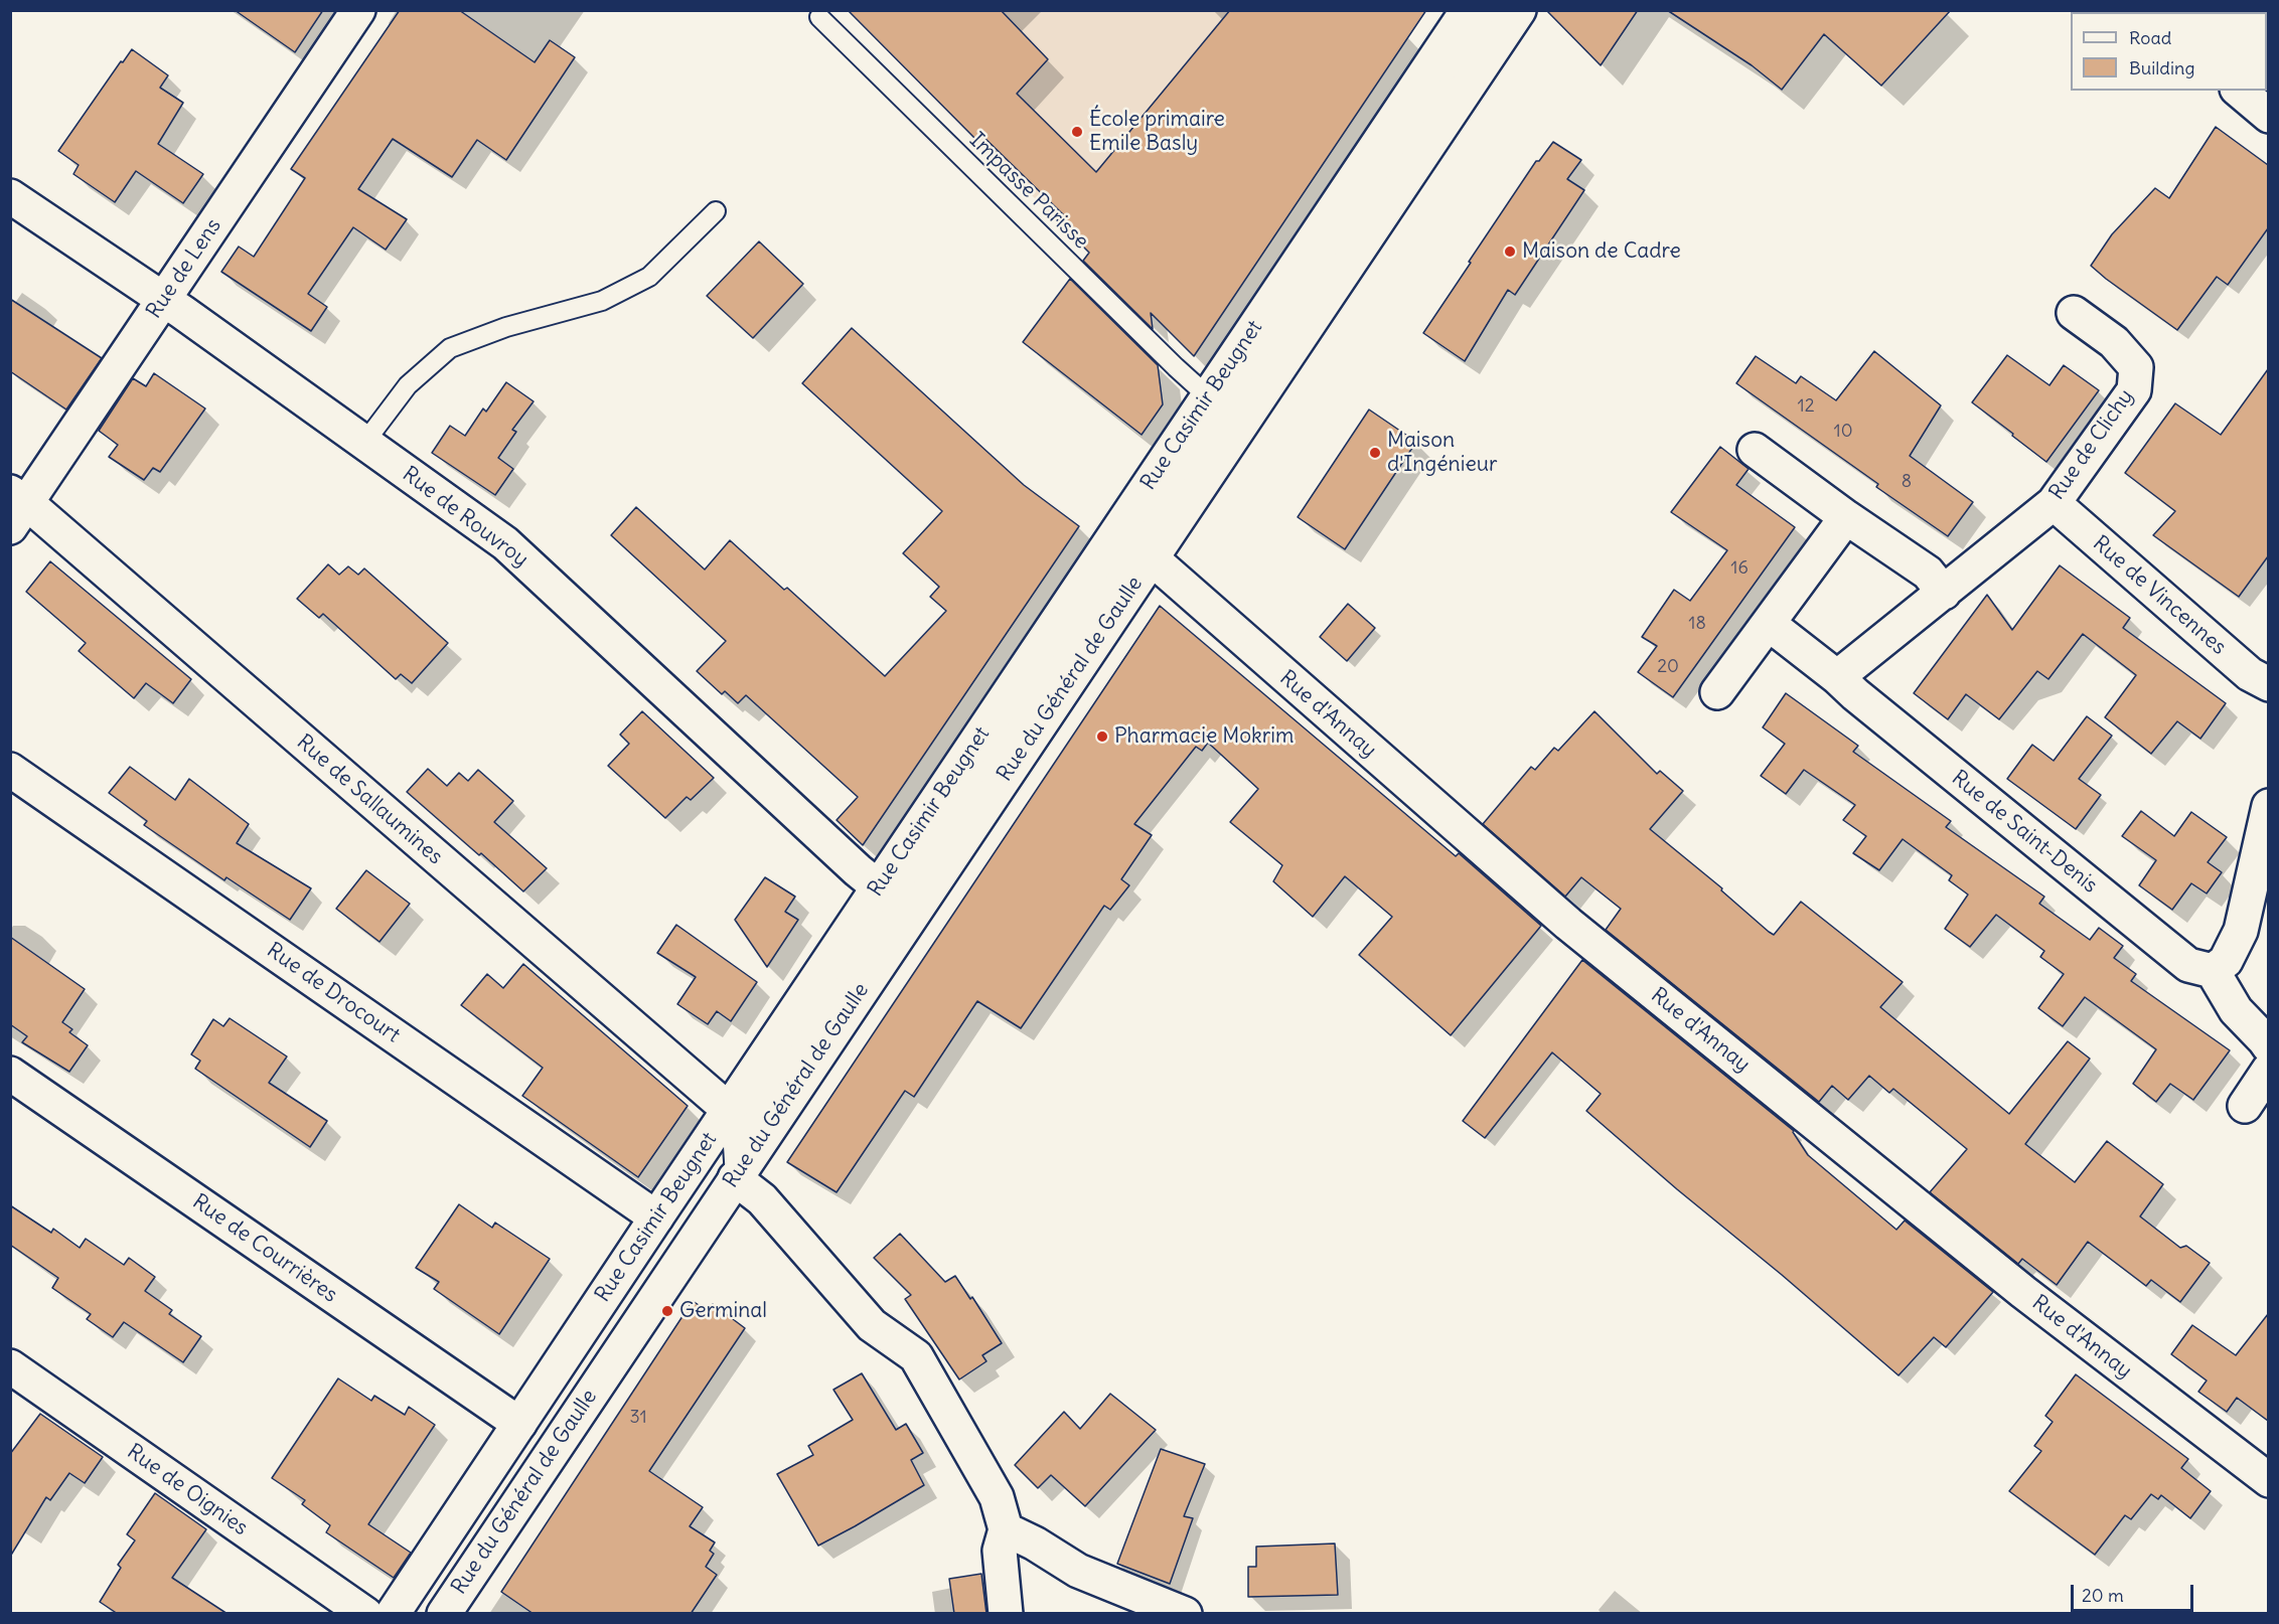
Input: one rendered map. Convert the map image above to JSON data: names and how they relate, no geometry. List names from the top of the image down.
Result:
{
  "streets": {
    "street": [
      "Rue de Lens",
      "Rue Casimir Beugnet",
      "Rue de Clichy",
      "Rue de Rouvroy",
      "Rue de Vincennes",
      "Rue du Général de Gaulle",
      "Rue d'Annay",
      "Rue de Sallaumines",
      "Rue de Saint-Denis",
      "Rue de Drocourt",
      "Rue de Courrières",
      "Rue de Oignies"
    ],
    "lane": ["Impasse Parisse"]
  },
  "crossings": [
    ["Impasse Parisse", "Rue Casimir Beugnet"],
    ["Rue de Lens", "Rue de Rouvroy"],
    ["Rue de Lens", "Rue de Sallaumines"],
    ["Rue Casimir Beugnet", "Rue de Rouvroy"],
    ["Rue Casimir Beugnet", "Rue du Général de Gaulle"],
    ["Rue Casimir Beugnet", "Rue d'Annay"],
    ["Rue Casimir Beugnet", "Rue de Sallaumines"],
    ["Rue Casimir Beugnet", "Rue de Drocourt"],
    ["Rue Casimir Beugnet", "Rue de Courrières"],
    ["Rue de Clichy", "Rue de Vincennes"],
    ["Rue de Clichy", "Rue de Saint-Denis"],
    ["Rue du Général de Gaulle", "Rue d'Annay"]
  ],
  "places": [
    "École primaire Emile Basly",
    "Maison de Cadre",
    "Maison d'Ingénieur",
    "Pharmacie Mokrim",
    "Germinal"
  ],
  "house_numbers": [
    "12",
    "10",
    "8",
    "16",
    "18",
    "20",
    "31"
  ],
  "legend": ["Road", "Building"],
  "scale_bar": "20 m"
}
